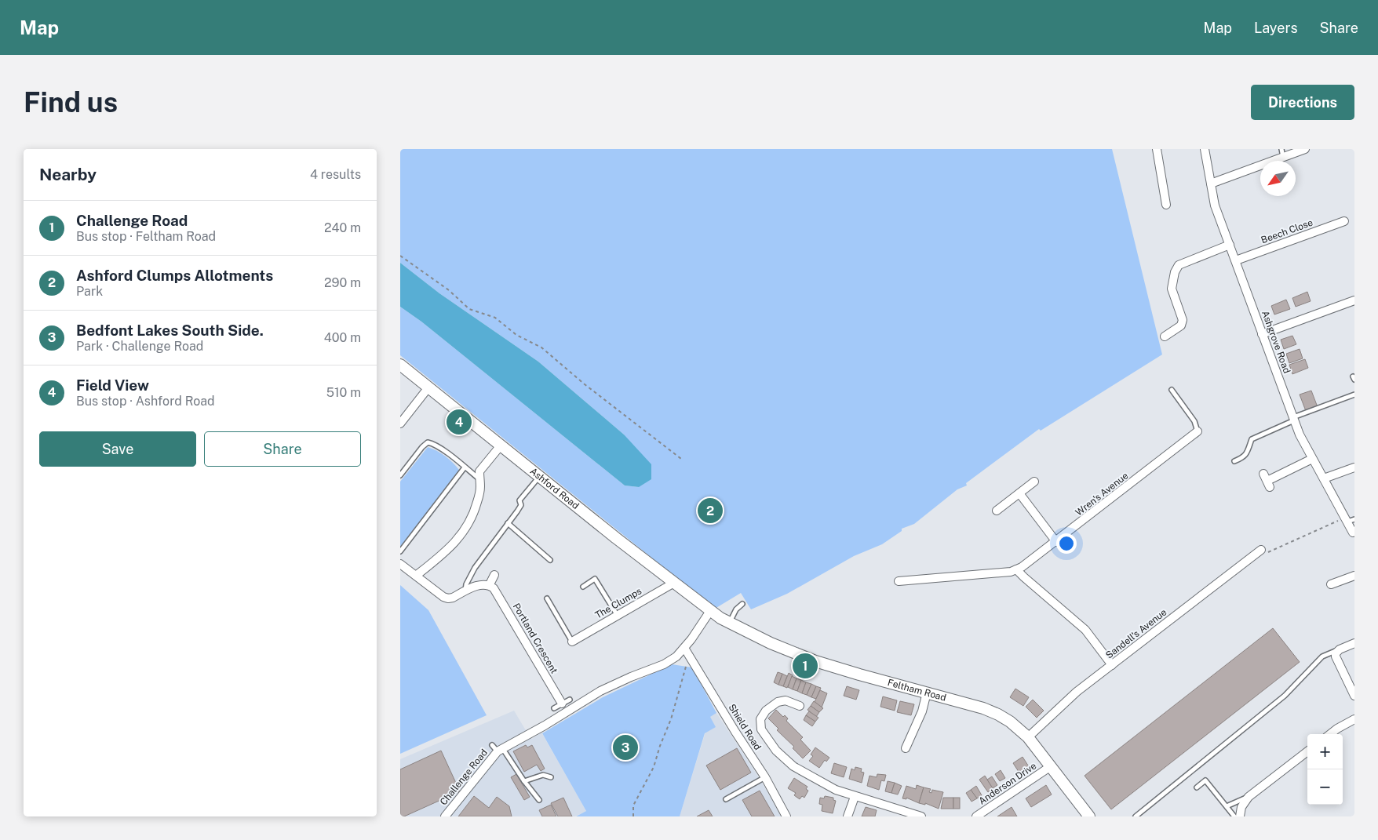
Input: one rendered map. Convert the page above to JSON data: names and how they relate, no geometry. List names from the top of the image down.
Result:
{
  "streets": {
    "main road": ["Ashford Road", "Feltham Road"],
    "street": [
      "Beech Close",
      "Ashgrove Road",
      "Wren's Avenue",
      "The Clumps",
      "Sandell's Avenue",
      "Portland Crescent",
      "Shield Road",
      "Challenge Road",
      "Anderson Drive"
    ]
  },
  "crossings": [
    ["Beech Close", "Ashgrove Road"],
    ["Ashford Road", "The Clumps"],
    ["Ashford Road", "Feltham Road"],
    ["Ashford Road", "Challenge Road"],
    ["Sandell's Avenue", "Feltham Road"],
    ["Feltham Road", "Challenge Road"],
    ["Feltham Road", "Anderson Drive"],
    ["Shield Road", "Challenge Road"]
  ],
  "north": "bottom left",
  "page": {
    "header": "Map",
    "nav": ["Map", "Layers", "Share"],
    "buttons": [
      "Directions",
      ["Save", "Share"]
    ],
    "title": "Find us",
    "heading": ["Nearby", "4 results"],
    "list": [
      {
        "mark": "1",
        "name": "Challenge Road",
        "note": "Bus stop · Feltham Road",
        "value": "240 m"
      },
      {
        "mark": "2",
        "name": "Ashford Clumps Allotments",
        "note": "Park",
        "value": "290 m"
      },
      {
        "mark": "3",
        "name": "Bedfont Lakes South Side.",
        "note": "Park · Challenge Road",
        "value": "400 m"
      },
      {
        "mark": "4",
        "name": "Field View",
        "note": "Bus stop · Ashford Road",
        "value": "510 m"
      }
    ],
    "pins": [
      "4",
      "2",
      "1",
      "3"
    ],
    "map_buttons": ["+", "−"]
  }
}
